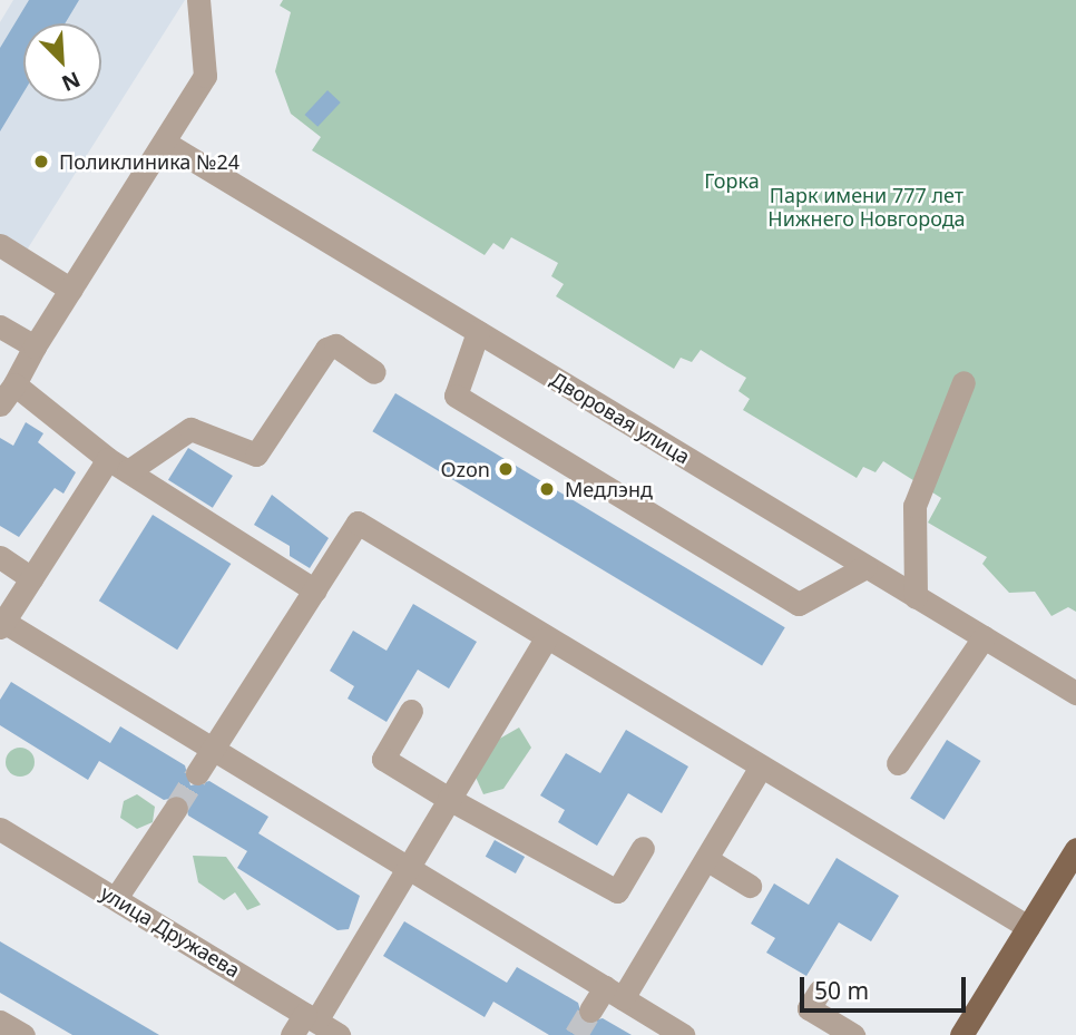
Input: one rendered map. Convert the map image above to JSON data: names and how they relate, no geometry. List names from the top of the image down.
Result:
{
  "streets": {
    "street": ["Дворовая улица", "улица Дружаева"]
  },
  "parks": ["Горка", "Парк имени 777 лет Нижнего Новгорода"],
  "places": ["Поликлиника №24", "Ozon", "Медлэнд"],
  "scale_bar": "50 m",
  "north": "bottom right"
}
